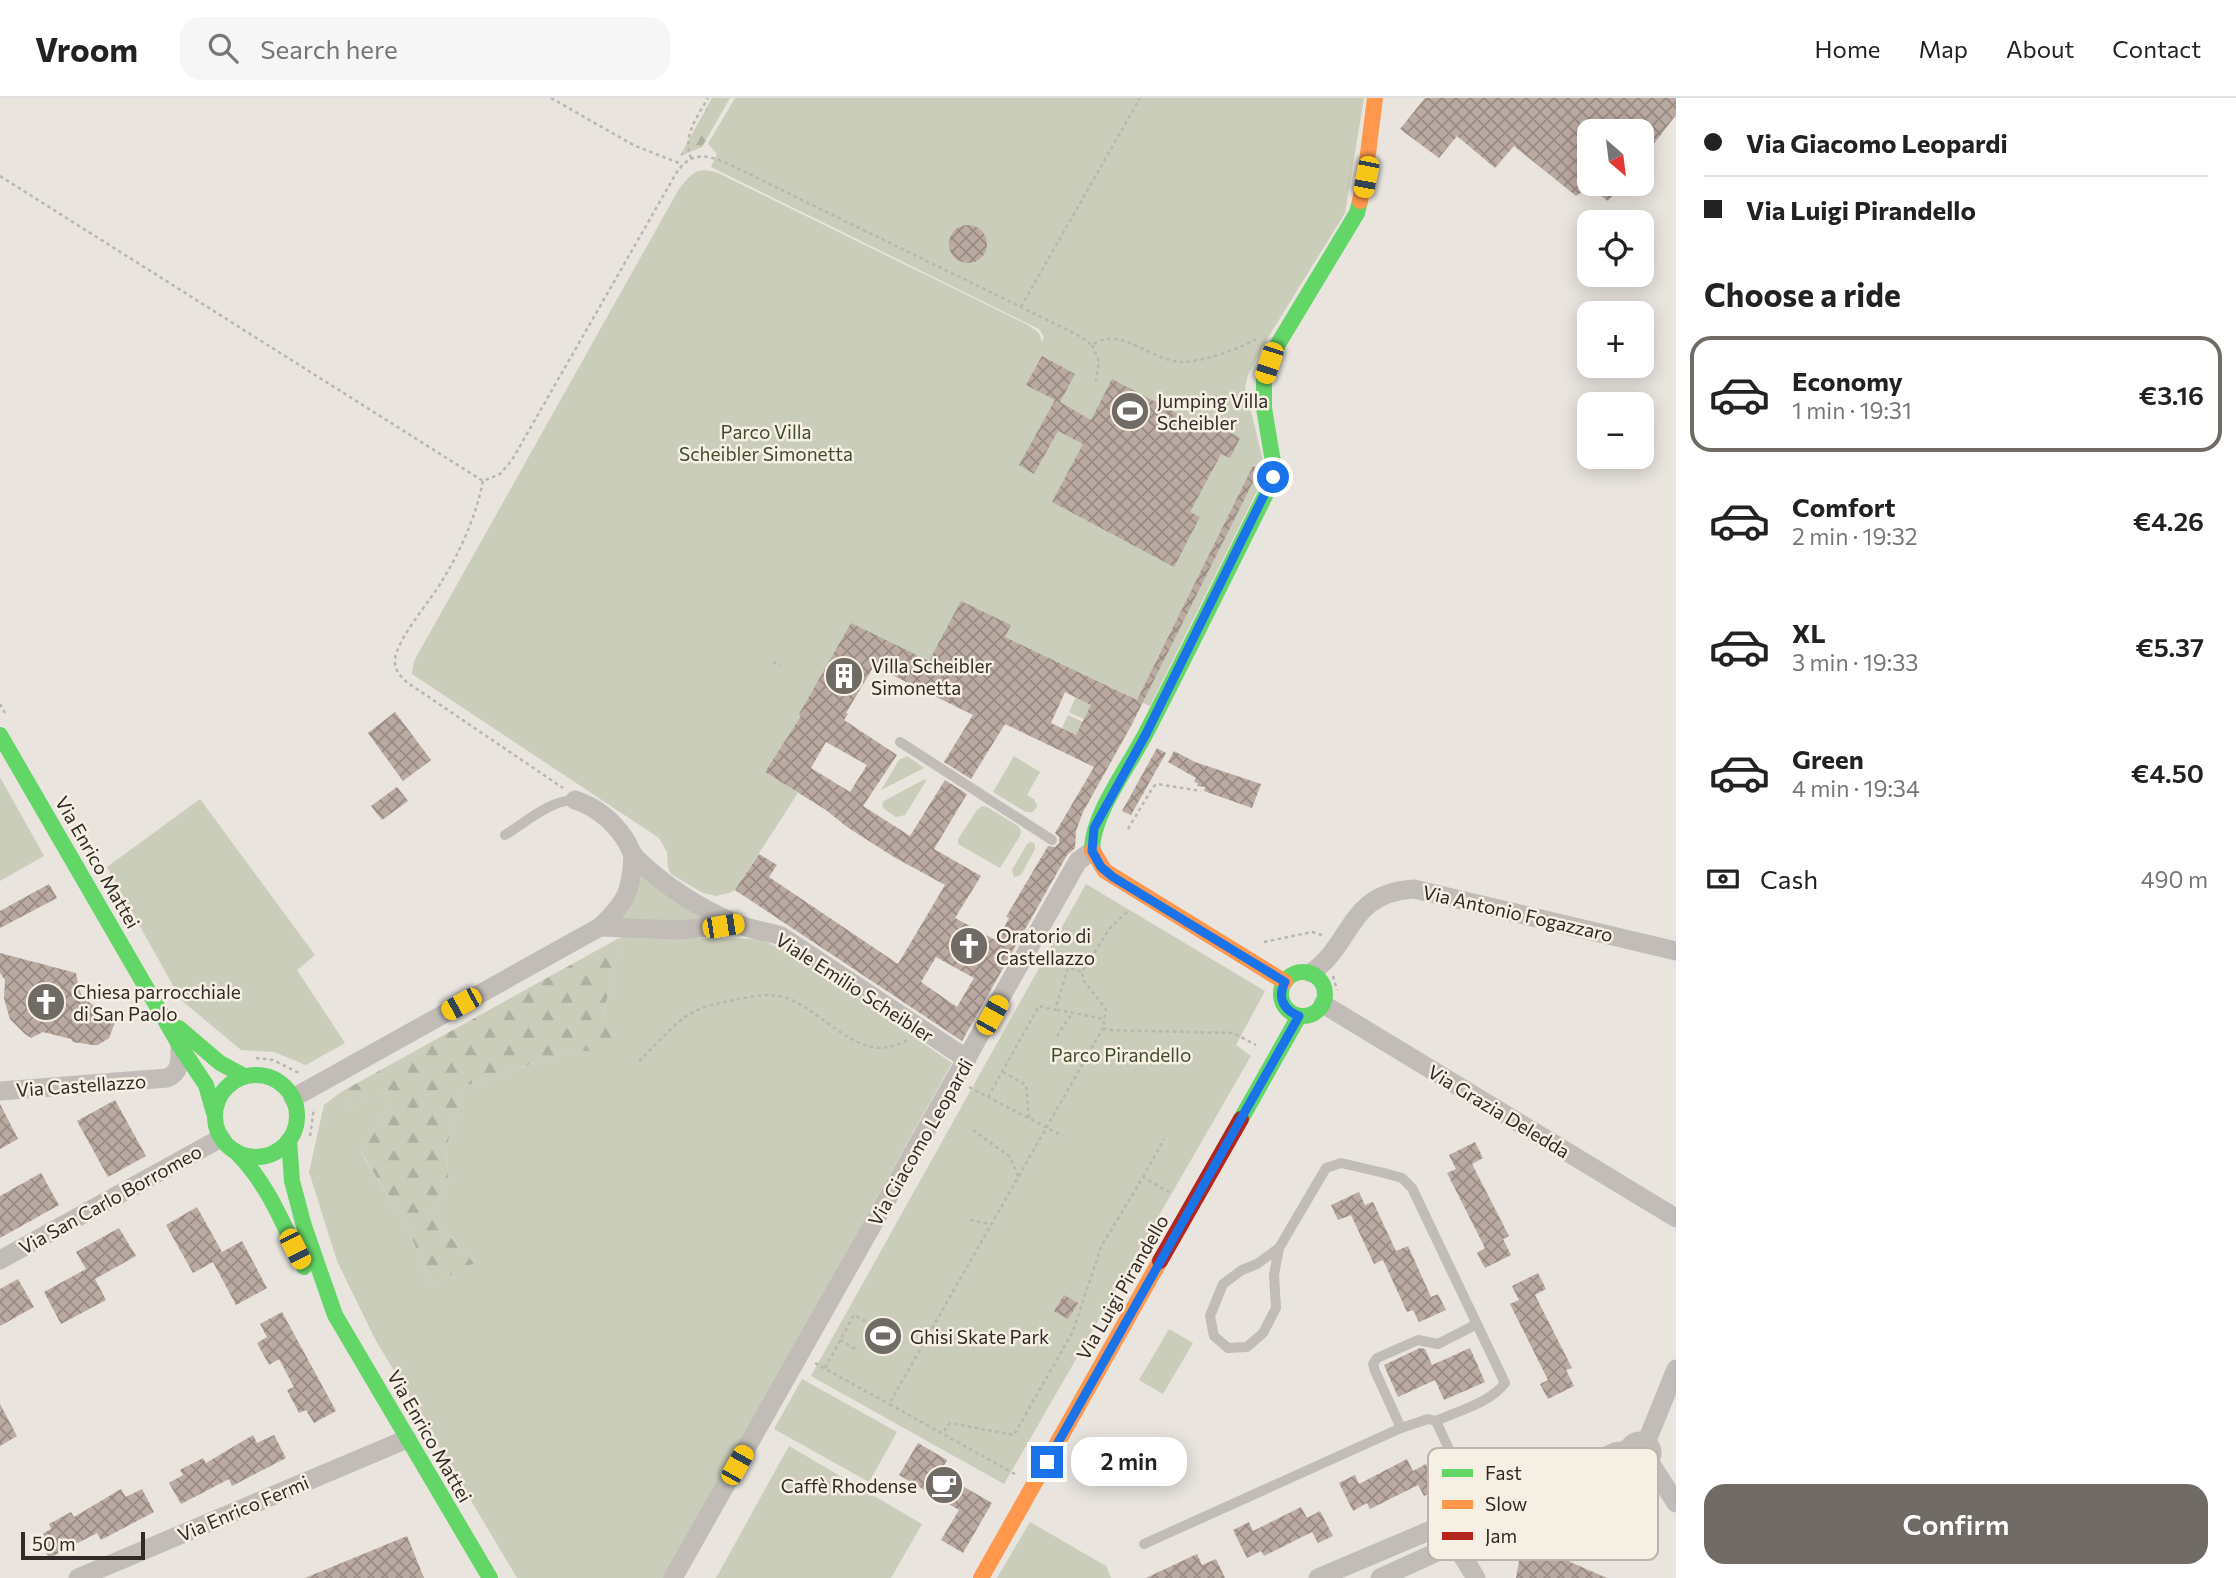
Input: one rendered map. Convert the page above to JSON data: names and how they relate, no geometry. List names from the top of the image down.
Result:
{
  "streets": {
    "street": [
      "Via Enrico Mattei",
      "Via Antonio Fogazzaro",
      "Viale Emilio Scheibler",
      "Via Castellazzo",
      "Via Grazia Deledda",
      "Via Giacomo Leopardi",
      "Via San Carlo Borromeo",
      "Via Luigi Pirandello",
      "Via Enrico Fermi"
    ]
  },
  "crossings": [
    ["Via Enrico Mattei", "Via Castellazzo"],
    ["Via Enrico Mattei", "Via San Carlo Borromeo"],
    ["Via Enrico Mattei", "Via Enrico Fermi"],
    ["Via Antonio Fogazzaro", "Via Grazia Deledda"],
    ["Via Antonio Fogazzaro", "Via Luigi Pirandello"],
    ["Viale Emilio Scheibler", "Via Giacomo Leopardi"],
    ["Via Grazia Deledda", "Via Luigi Pirandello"]
  ],
  "parks": ["Parco Villa Scheibler Simonetta", "Parco Pirandello"],
  "places": {
    "sports": ["Jumping Villa Scheibler", "Ghisi Skate Park"],
    "building": ["Villa Scheibler Simonetta"],
    "church": ["Oratorio di Castellazzo", "Chiesa parrocchiale di San Paolo"],
    "cafe": ["Caffè Rhodense"]
  },
  "legend": ["Fast", "Slow", "Jam"],
  "scale_bar": "50 m",
  "north": "bottom right",
  "page": {
    "header": "Vroom",
    "search": "Search here",
    "nav": [
      "Home",
      "Map",
      "About",
      "Contact"
    ],
    "banner": ["Via Giacomo Leopardi", "Via Luigi Pirandello"],
    "map_buttons": ["+", "−"],
    "heading": "Choose a ride",
    "list": [
      {
        "name": "Economy",
        "note": "1 min · 19:31",
        "value": "€3.16"
      },
      {
        "name": "Comfort",
        "note": "2 min · 19:32",
        "value": "€4.26"
      },
      {
        "name": "XL",
        "note": "3 min · 19:33",
        "value": "€5.37"
      },
      {
        "name": "Green",
        "note": "4 min · 19:34",
        "value": "€4.50"
      }
    ],
    "pay": ["Cash", "490 m"],
    "bubble": "2 min",
    "buttons": "Confirm",
    "scale": "50 m"
  }
}
